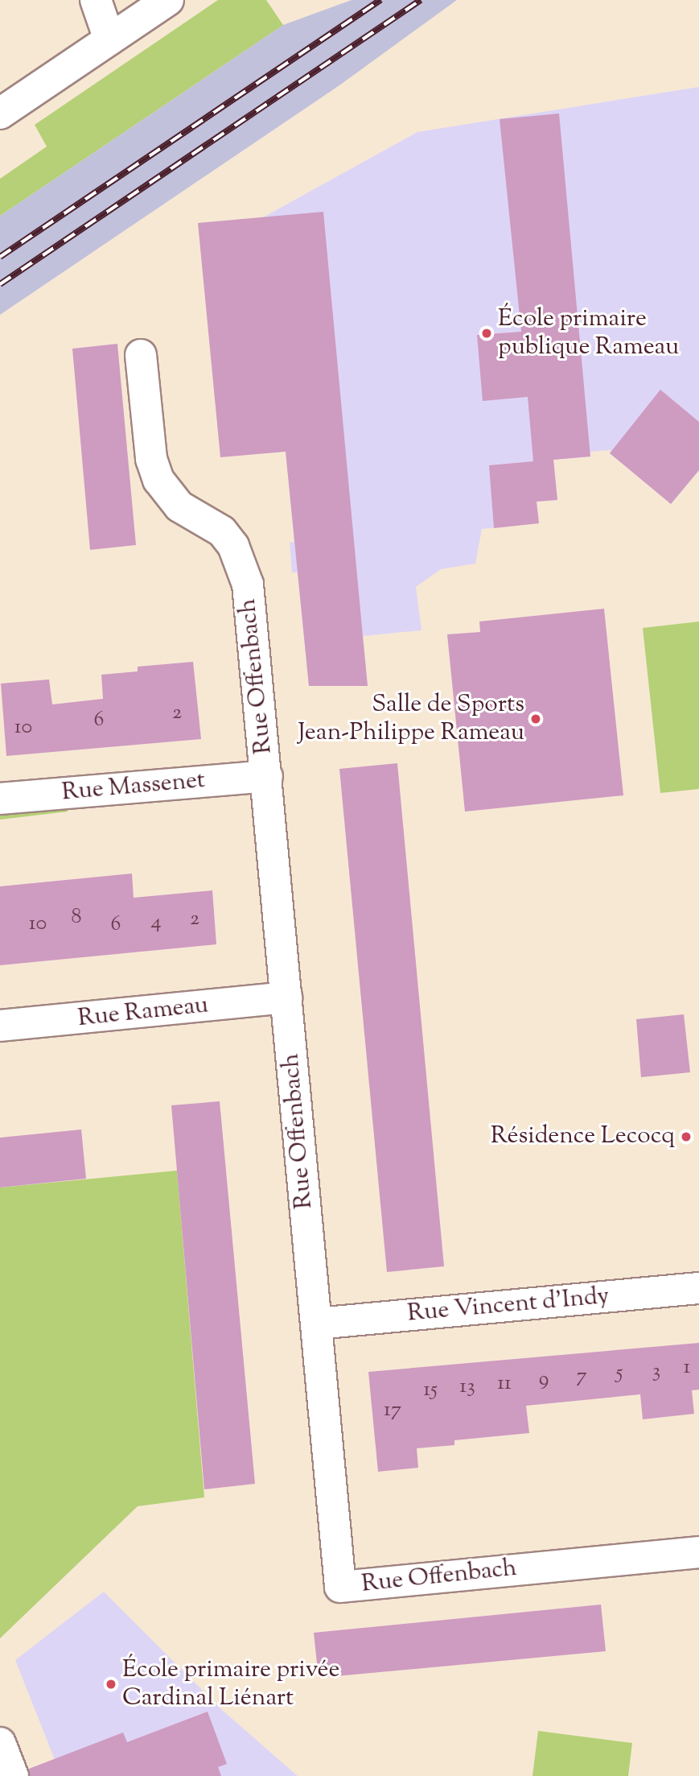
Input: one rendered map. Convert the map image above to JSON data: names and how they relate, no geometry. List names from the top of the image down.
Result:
{
  "streets": {
    "street": [
      "Rue Offenbach",
      "Rue Massenet",
      "Rue Rameau",
      "Rue Vincent d'Indy"
    ]
  },
  "crossings": [
    ["Rue Offenbach", "Rue Massenet"],
    ["Rue Offenbach", "Rue Rameau"],
    ["Rue Offenbach", "Rue Vincent d'Indy"]
  ],
  "places": [
    "École primaire publique Rameau",
    "Salle de Sports Jean-Philippe Rameau",
    "Résidence Lecocq",
    "École primaire privée Cardinal Liénart"
  ],
  "house_numbers": [
    "2",
    "6",
    "10",
    "8",
    "2",
    "4",
    "10",
    "6",
    "1",
    "3",
    "5",
    "7",
    "9",
    "11",
    "13",
    "15",
    "17"
  ]
}
